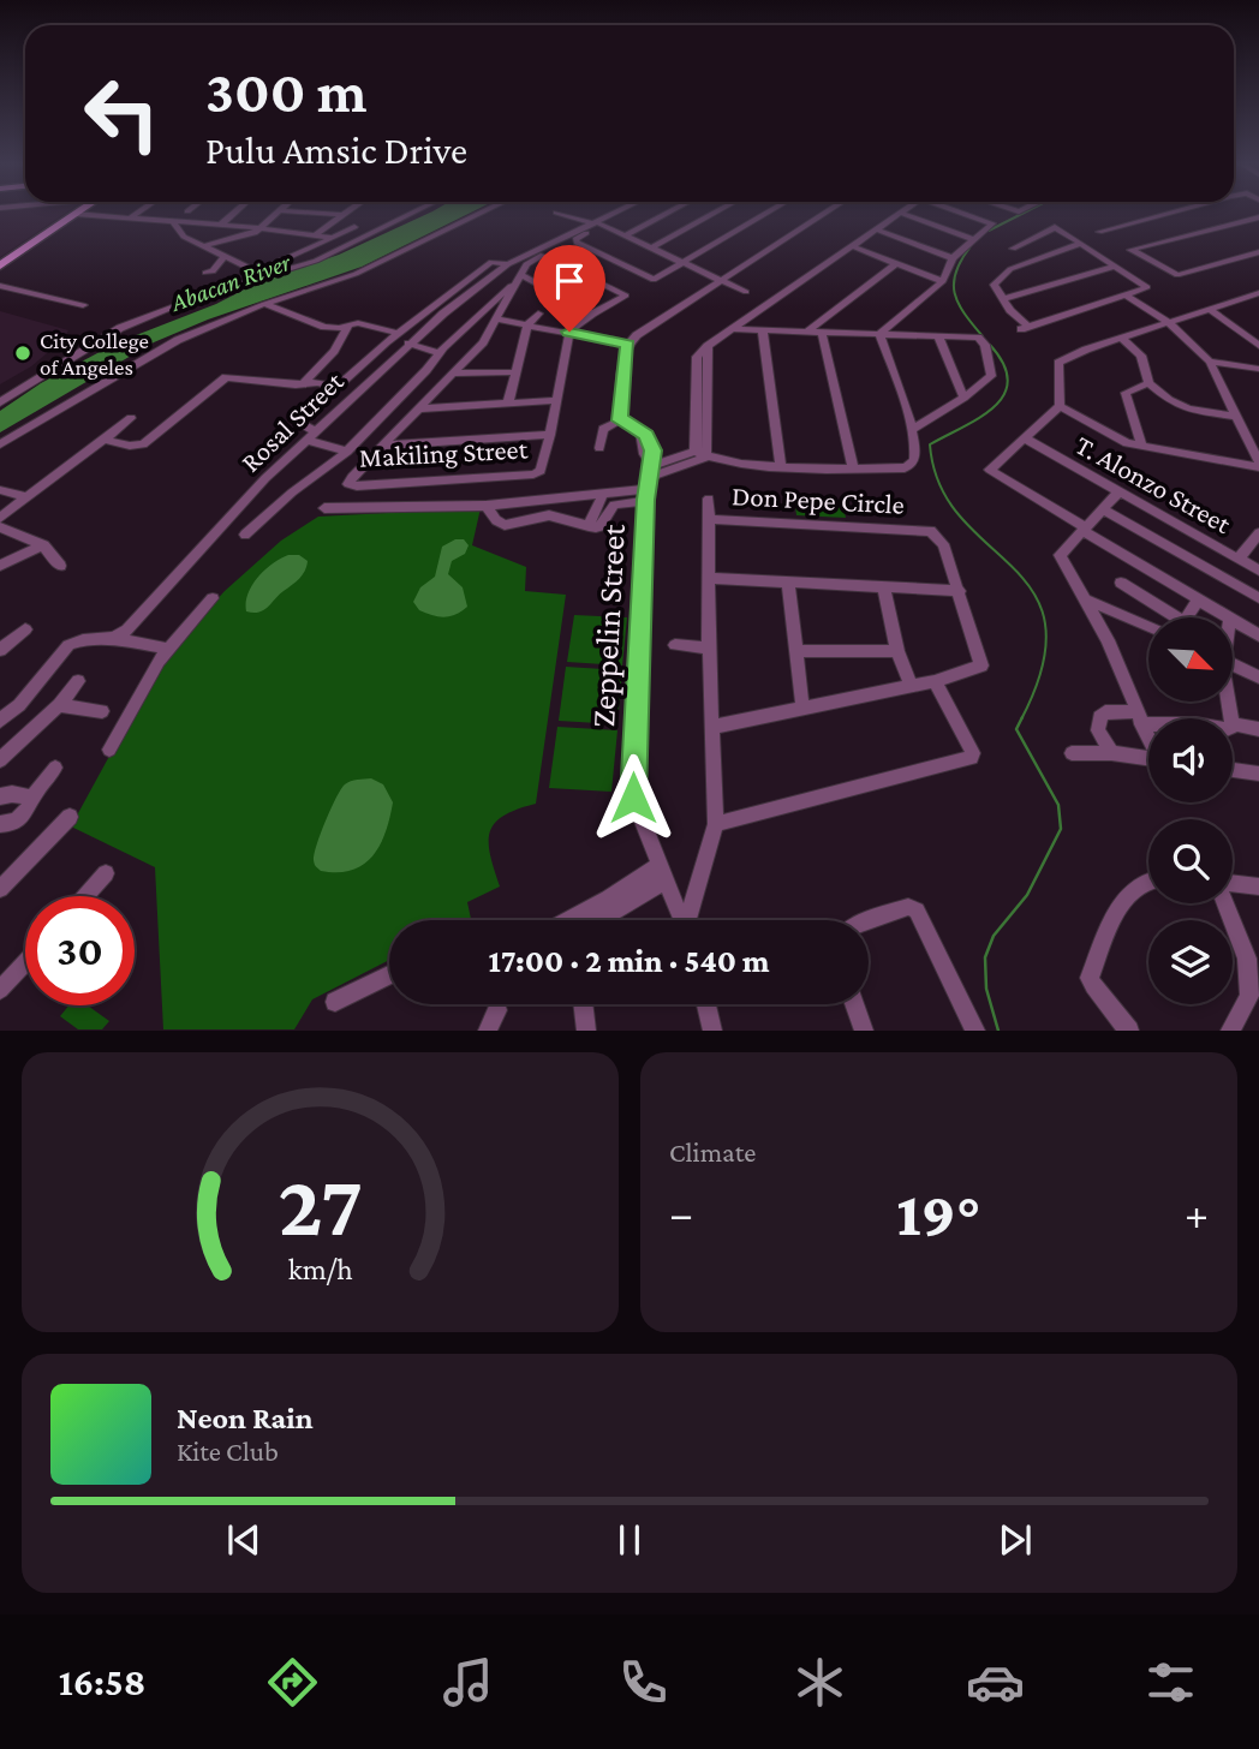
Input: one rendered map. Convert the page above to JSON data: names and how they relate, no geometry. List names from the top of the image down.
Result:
{
  "streets": {
    "street": [
      "Rosal Street",
      "Makiling Street",
      "T. Alonzo Street",
      "Don Pepe Circle",
      "Zeppelin Street"
    ]
  },
  "water": ["Abacan River"],
  "places": ["City College of Angeles"],
  "north": "bottom right",
  "page": {
    "turn": ["300 m", "Pulu Amsic Drive"],
    "limit": "30",
    "trip": "17:00 · 2 min · 540 m",
    "tile": "Climate",
    "heat": ["−", "19°", "+"],
    "song": ["Neon Rain", "Kite Club"],
    "tabs": "16:58",
    "gauge": ["27", "km/h"]
  }
}
